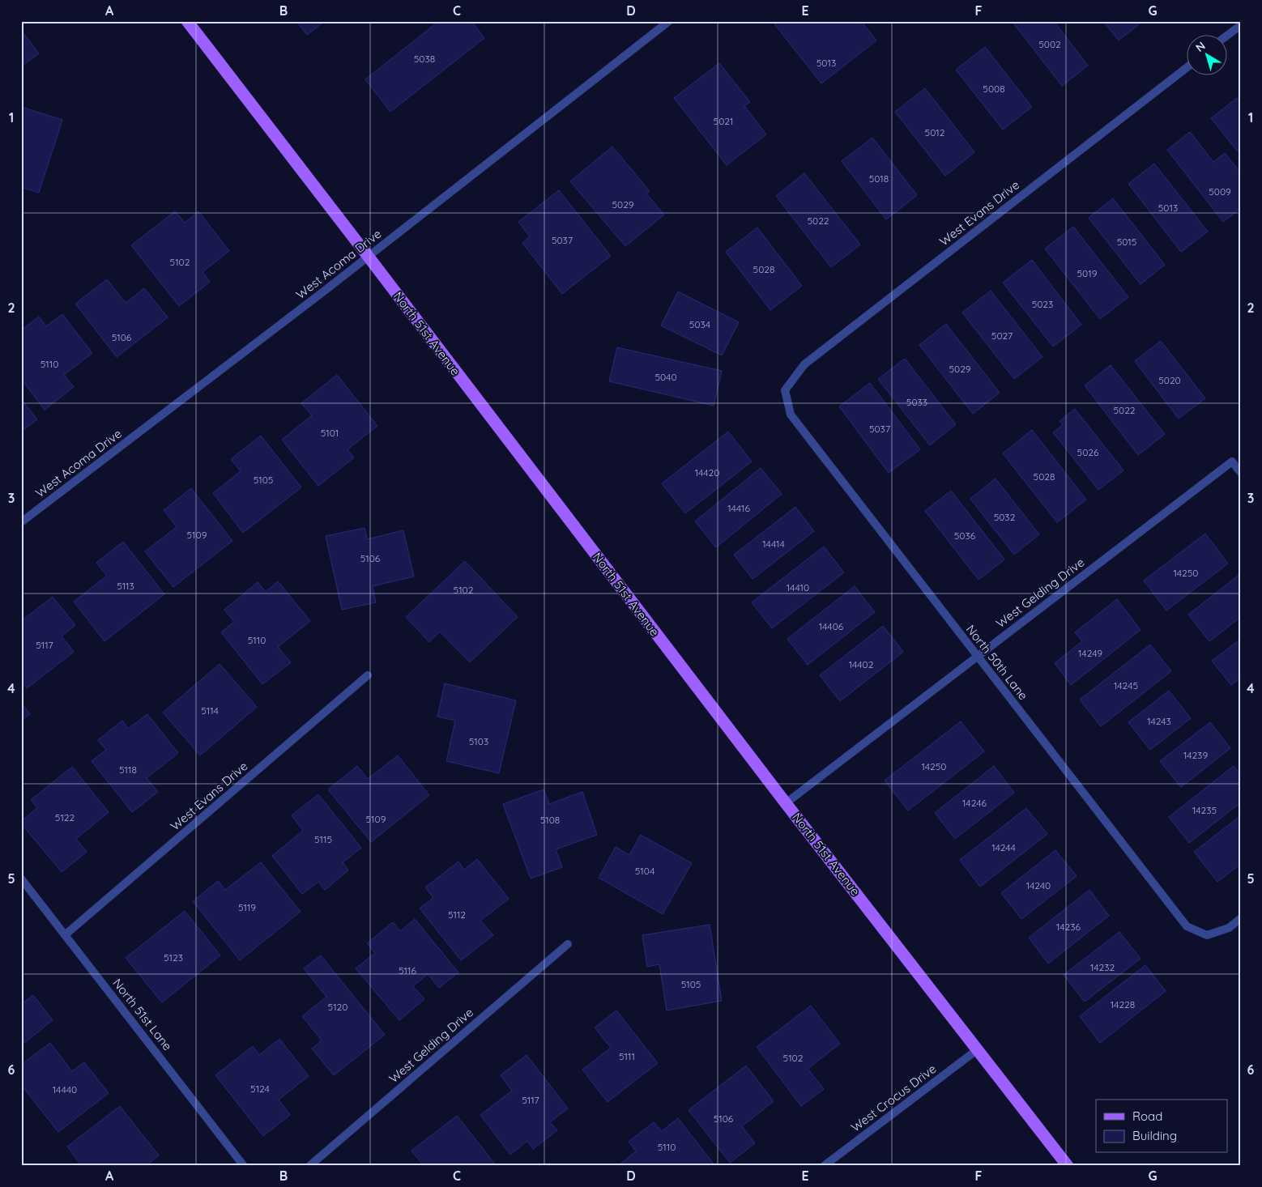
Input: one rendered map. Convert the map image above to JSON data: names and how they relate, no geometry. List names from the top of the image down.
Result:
{
  "streets": {
    "main road": ["North 51st Avenue"],
    "street": [
      "West Evans Drive",
      "West Acoma Drive",
      "West Gelding Drive",
      "North 50th Lane",
      "North 51st Lane",
      "West Crocus Drive"
    ]
  },
  "crossings": [
    ["West Evans Drive", "North 50th Lane"],
    ["West Evans Drive", "North 51st Lane"],
    ["West Acoma Drive", "North 51st Avenue"],
    ["North 51st Avenue", "West Gelding Drive"],
    ["North 51st Avenue", "West Crocus Drive"],
    ["West Gelding Drive", "North 50th Lane"]
  ],
  "house_numbers": [
    "5002",
    "5038",
    "5013",
    "5008",
    "5021",
    "5012",
    "5018",
    "5009",
    "5029",
    "5013",
    "5022",
    "5037",
    "5015",
    "5102",
    "5028",
    "5019",
    "5023",
    "5034",
    "5027",
    "5106",
    "5110",
    "5029",
    "5040",
    "5020",
    "5033",
    "5022",
    "5037",
    "5101",
    "5026",
    "14420",
    "5028",
    "5105",
    "14416",
    "5032",
    "5109",
    "5036",
    "14414",
    "5106",
    "14250",
    "5113",
    "14410",
    "5102",
    "14406",
    "5110",
    "5117",
    "14249",
    "14402",
    "14245",
    "5114",
    "14243",
    "5103",
    "14239",
    "14250",
    "5118",
    "14246",
    "14235",
    "5122",
    "5109",
    "5108",
    "5115",
    "14244",
    "5104",
    "14240",
    "5119",
    "5112",
    "14236",
    "5123",
    "14232",
    "5116",
    "5105",
    "14228",
    "5120",
    "5111",
    "5102",
    "5124",
    "14440",
    "5117",
    "5106",
    "5110"
  ],
  "legend": ["Road", "Building"],
  "north": "top left",
  "grid": {
    "columns": [
      "A",
      "B",
      "C",
      "D",
      "E",
      "F",
      "G"
    ],
    "rows": [
      "1",
      "2",
      "3",
      "4",
      "5",
      "6"
    ]
  }
}
